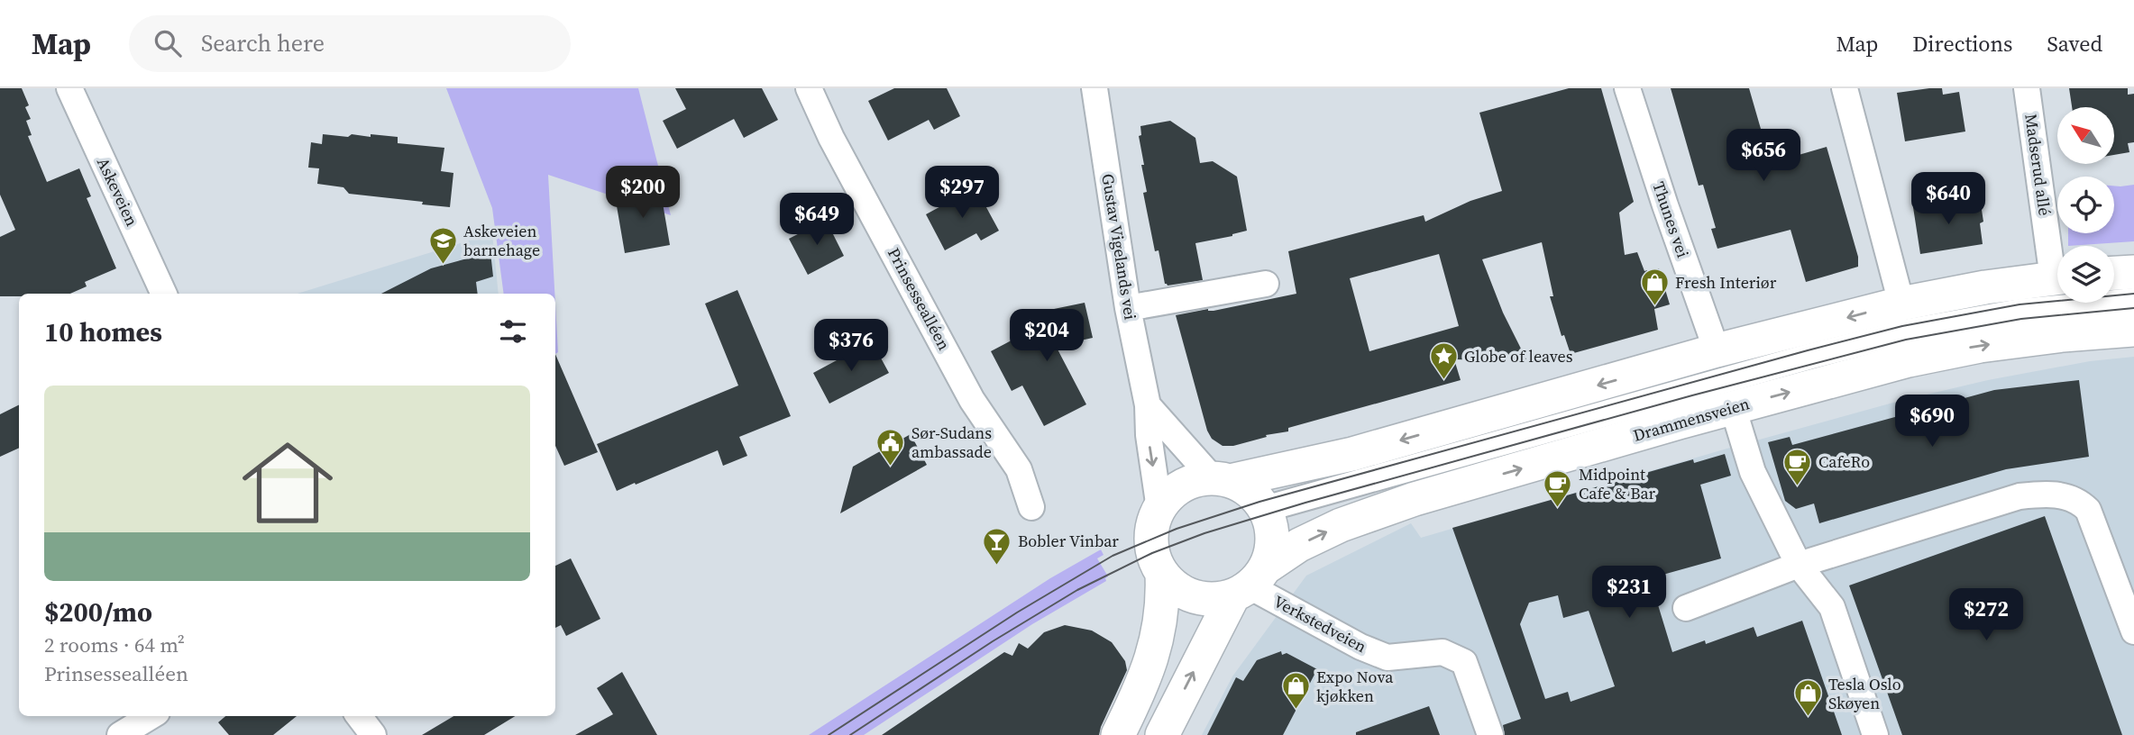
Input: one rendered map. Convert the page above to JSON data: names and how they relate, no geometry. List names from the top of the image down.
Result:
{
  "streets": {
    "main road": ["Drammensveien"],
    "street": [
      "Madserud allé",
      "Askeveien",
      "Thunes vei",
      "Gustav Vigelands vei",
      "Prinsessealléen",
      "Verkstedveien"
    ]
  },
  "crossings": [
    ["Gustav Vigelands vei", "Drammensveien"],
    ["Gustav Vigelands vei", "Verkstedveien"],
    ["Drammensveien", "Verkstedveien"]
  ],
  "places": {
    "school or university": ["Askeveien barnehage"],
    "shop": ["Fresh Interiør", "Expo Nova kjøkken", "Tesla Oslo Skøyen"],
    "place": ["Globe of leaves"],
    "public building": ["Sør-Sudans ambassade"],
    "cafe": ["CafeRo", "Midpoint Cafe & Bar"],
    "bar": ["Bobler Vinbar"]
  },
  "north": "top left",
  "page": {
    "header": "Map",
    "search": "Search here",
    "nav": ["Map", "Directions", "Saved"],
    "price": [
      "$656",
      "$200",
      "$297",
      "$640",
      "$649",
      "$204",
      "$376",
      "$690",
      "$231",
      "$272"
    ],
    "heading": "10 homes",
    "list": [
      {
        "name": "$200/mo",
        "note": "2 rooms · 64 m² · Prinsessealléen"
      }
    ]
  }
}
